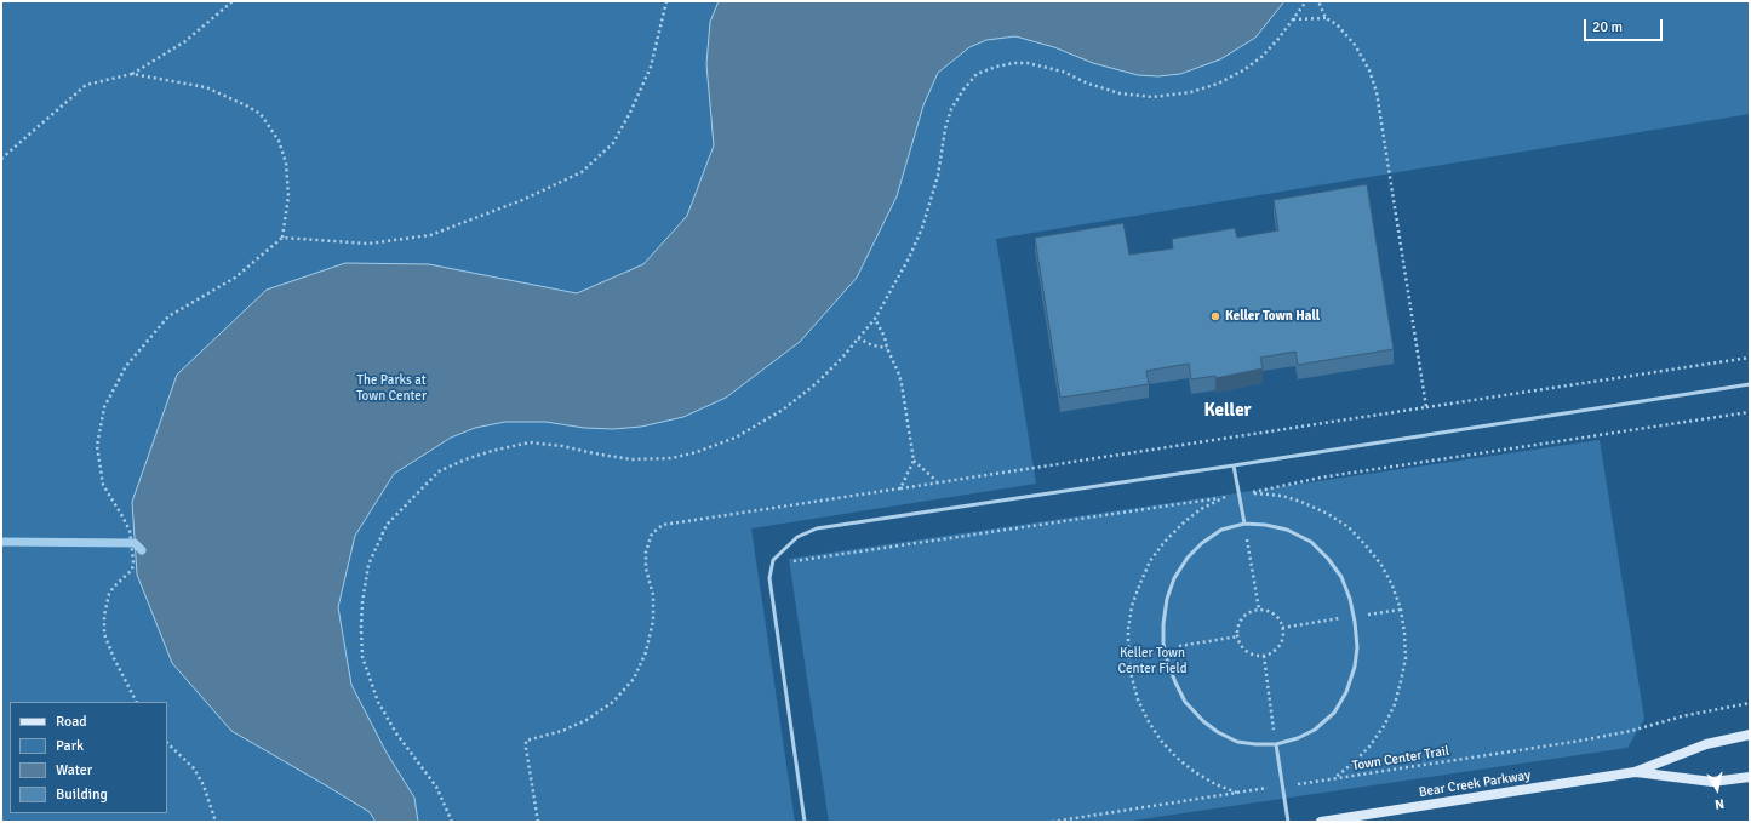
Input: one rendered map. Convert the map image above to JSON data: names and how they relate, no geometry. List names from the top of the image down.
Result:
{
  "streets": {
    "main road": ["Bear Creek Parkway"],
    "path": ["Town Center Trail"]
  },
  "districts": ["Keller"],
  "parks": ["The Parks at Town Center", "Keller Town Center Field"],
  "places": ["Keller Town Hall"],
  "legend": [
    "Road",
    "Park",
    "Water",
    "Building"
  ],
  "scale_bar": "20 m",
  "north": "bottom"
}
